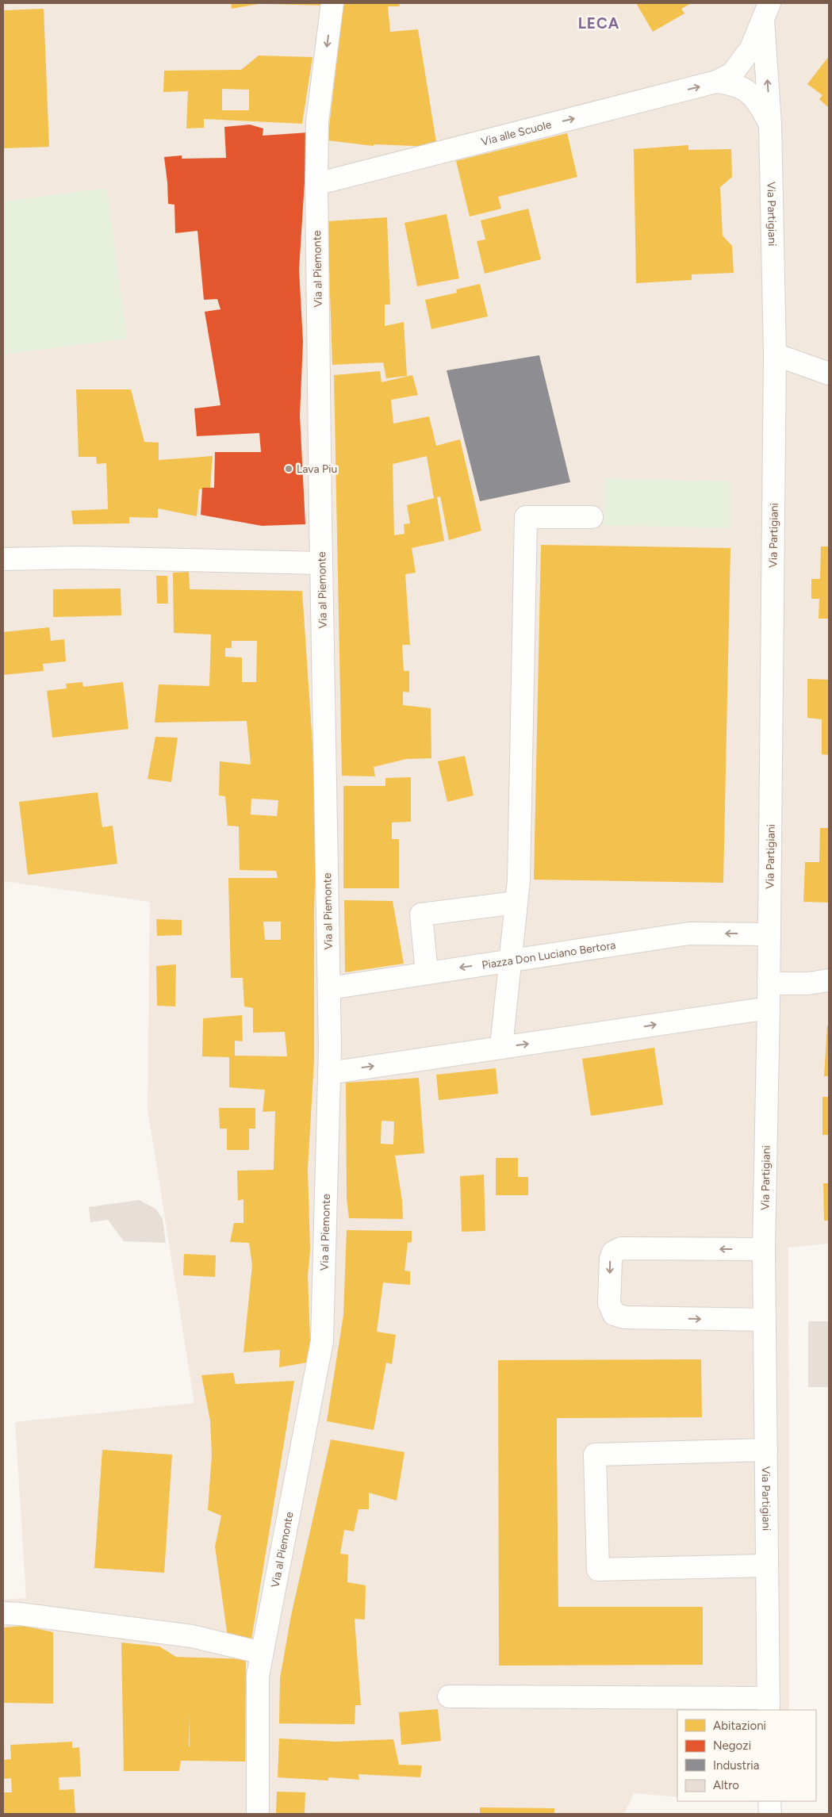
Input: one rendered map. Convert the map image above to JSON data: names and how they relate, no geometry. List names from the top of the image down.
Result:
{
  "streets": {
    "street": [
      "Via alle Scuole",
      "Via Partigiani",
      "Via al Piemonte",
      "Piazza Don Luciano Bertora"
    ]
  },
  "crossings": [
    ["Via alle Scuole", "Via Partigiani"],
    ["Via alle Scuole", "Via al Piemonte"],
    ["Via Partigiani", "Piazza Don Luciano Bertora"],
    ["Via al Piemonte", "Piazza Don Luciano Bertora"]
  ],
  "one_way": ["Via alle Scuole"],
  "districts": ["LECA"],
  "places": ["Lava Piu"],
  "legend": [
    "Abitazioni",
    "Negozi",
    "Industria",
    "Altro"
  ]
}
